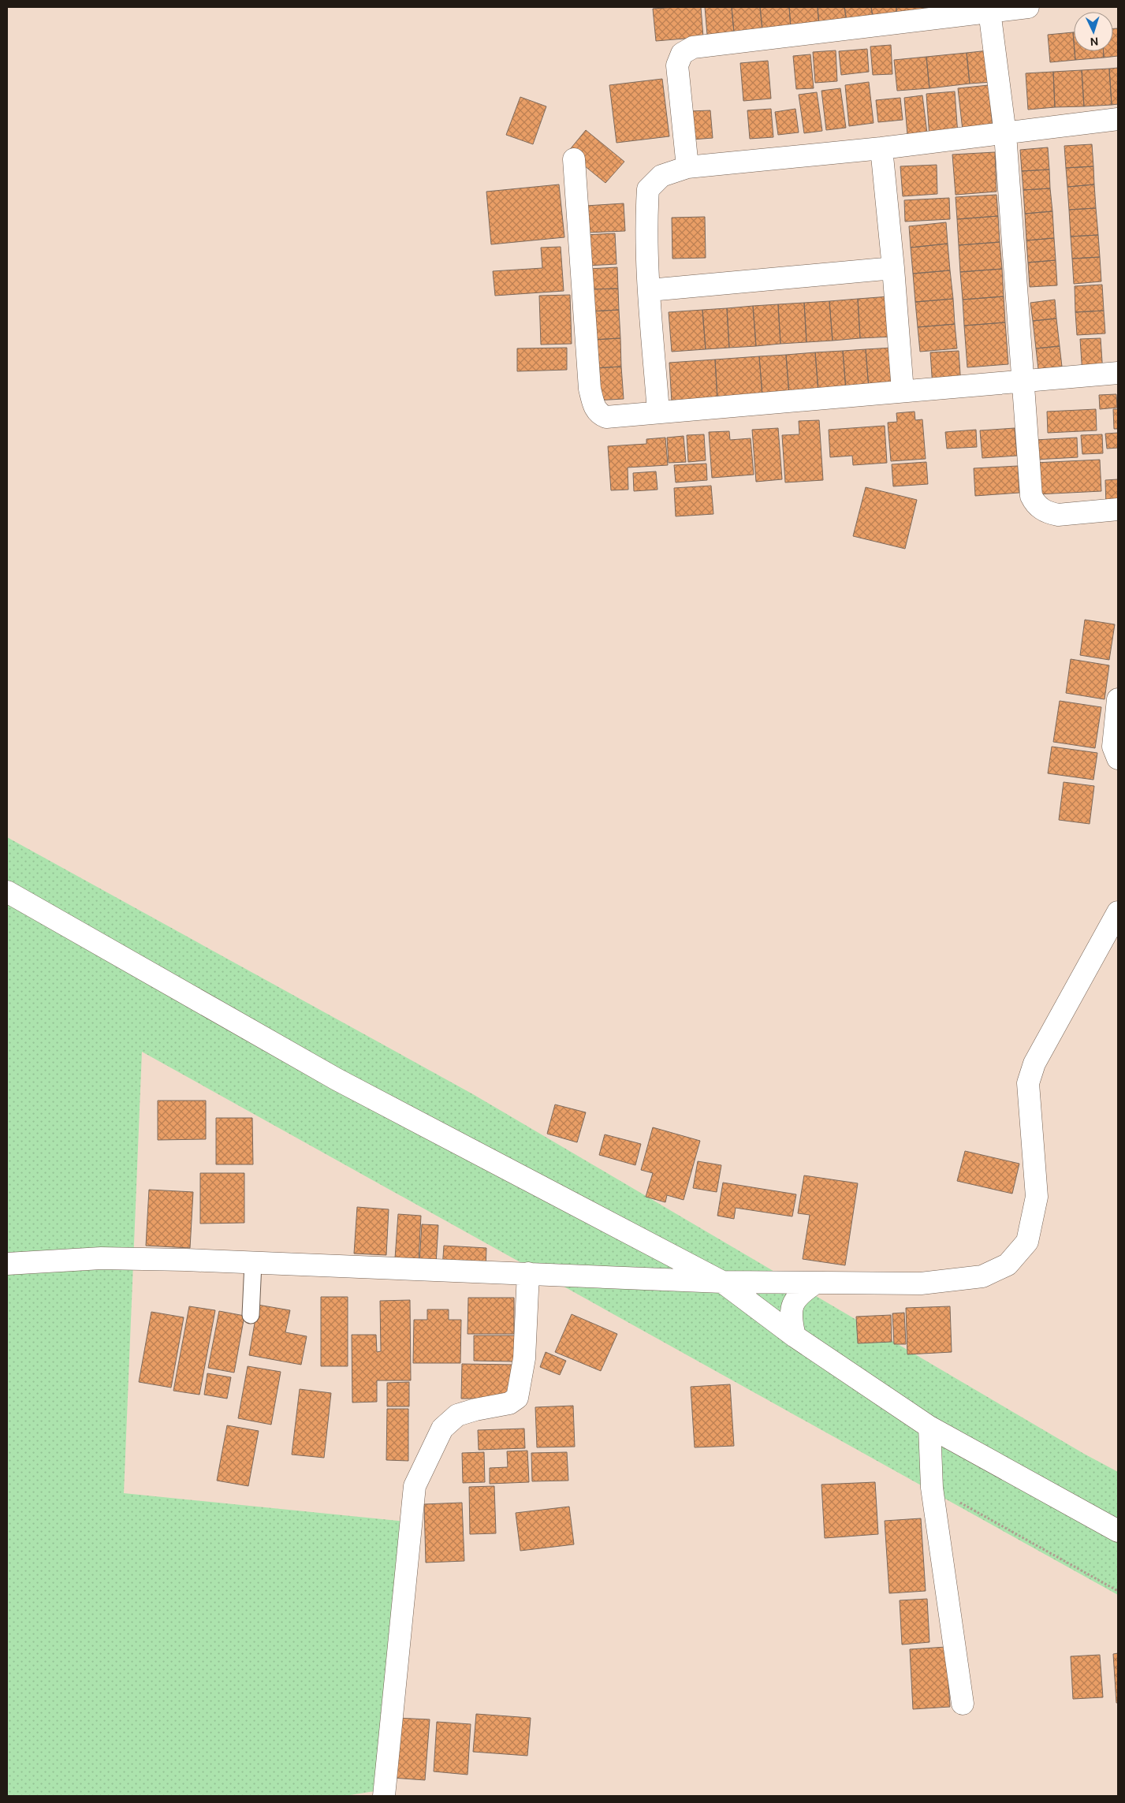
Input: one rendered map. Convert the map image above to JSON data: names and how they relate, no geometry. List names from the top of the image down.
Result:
{
  "north": "bottom"
}
